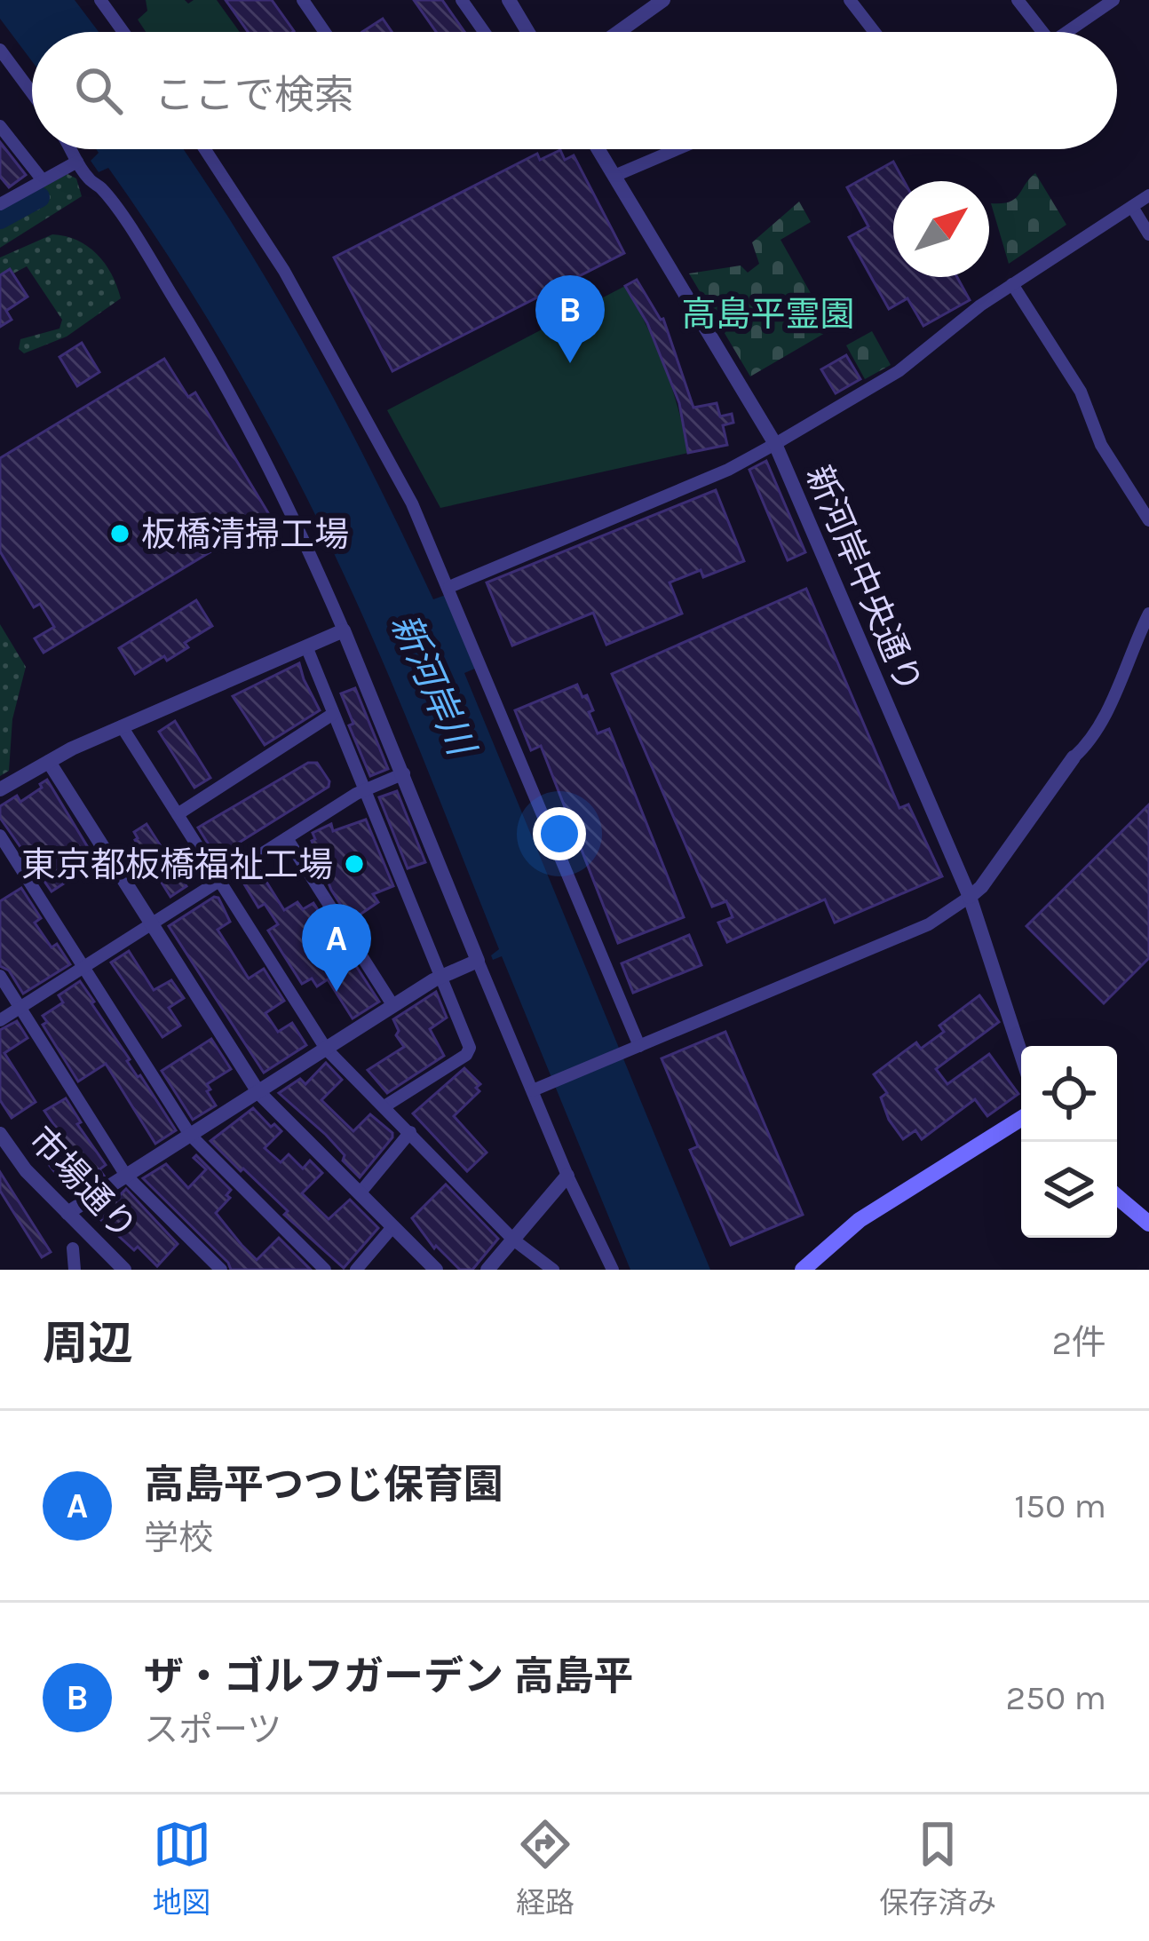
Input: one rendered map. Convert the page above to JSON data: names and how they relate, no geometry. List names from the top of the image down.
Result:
{
  "streets": {
    "street": ["新河岸中央通り", "市場通り"]
  },
  "water": ["新河岸川"],
  "parks": ["高島平霊園"],
  "places": ["板橋清掃工場", "東京都板橋福祉工場"],
  "north": "top right",
  "page": {
    "search": "ここで検索",
    "pins": ["B", "A"],
    "heading": ["周辺", "2件"],
    "list": [
      {
        "mark": "A",
        "name": "高島平つつじ保育園",
        "note": "学校",
        "value": "150 m"
      },
      {
        "mark": "B",
        "name": "ザ・ゴルフガーデン 高島平",
        "note": "スポーツ",
        "value": "250 m"
      }
    ],
    "nav": ["地図", "経路", "保存済み"]
  }
}
